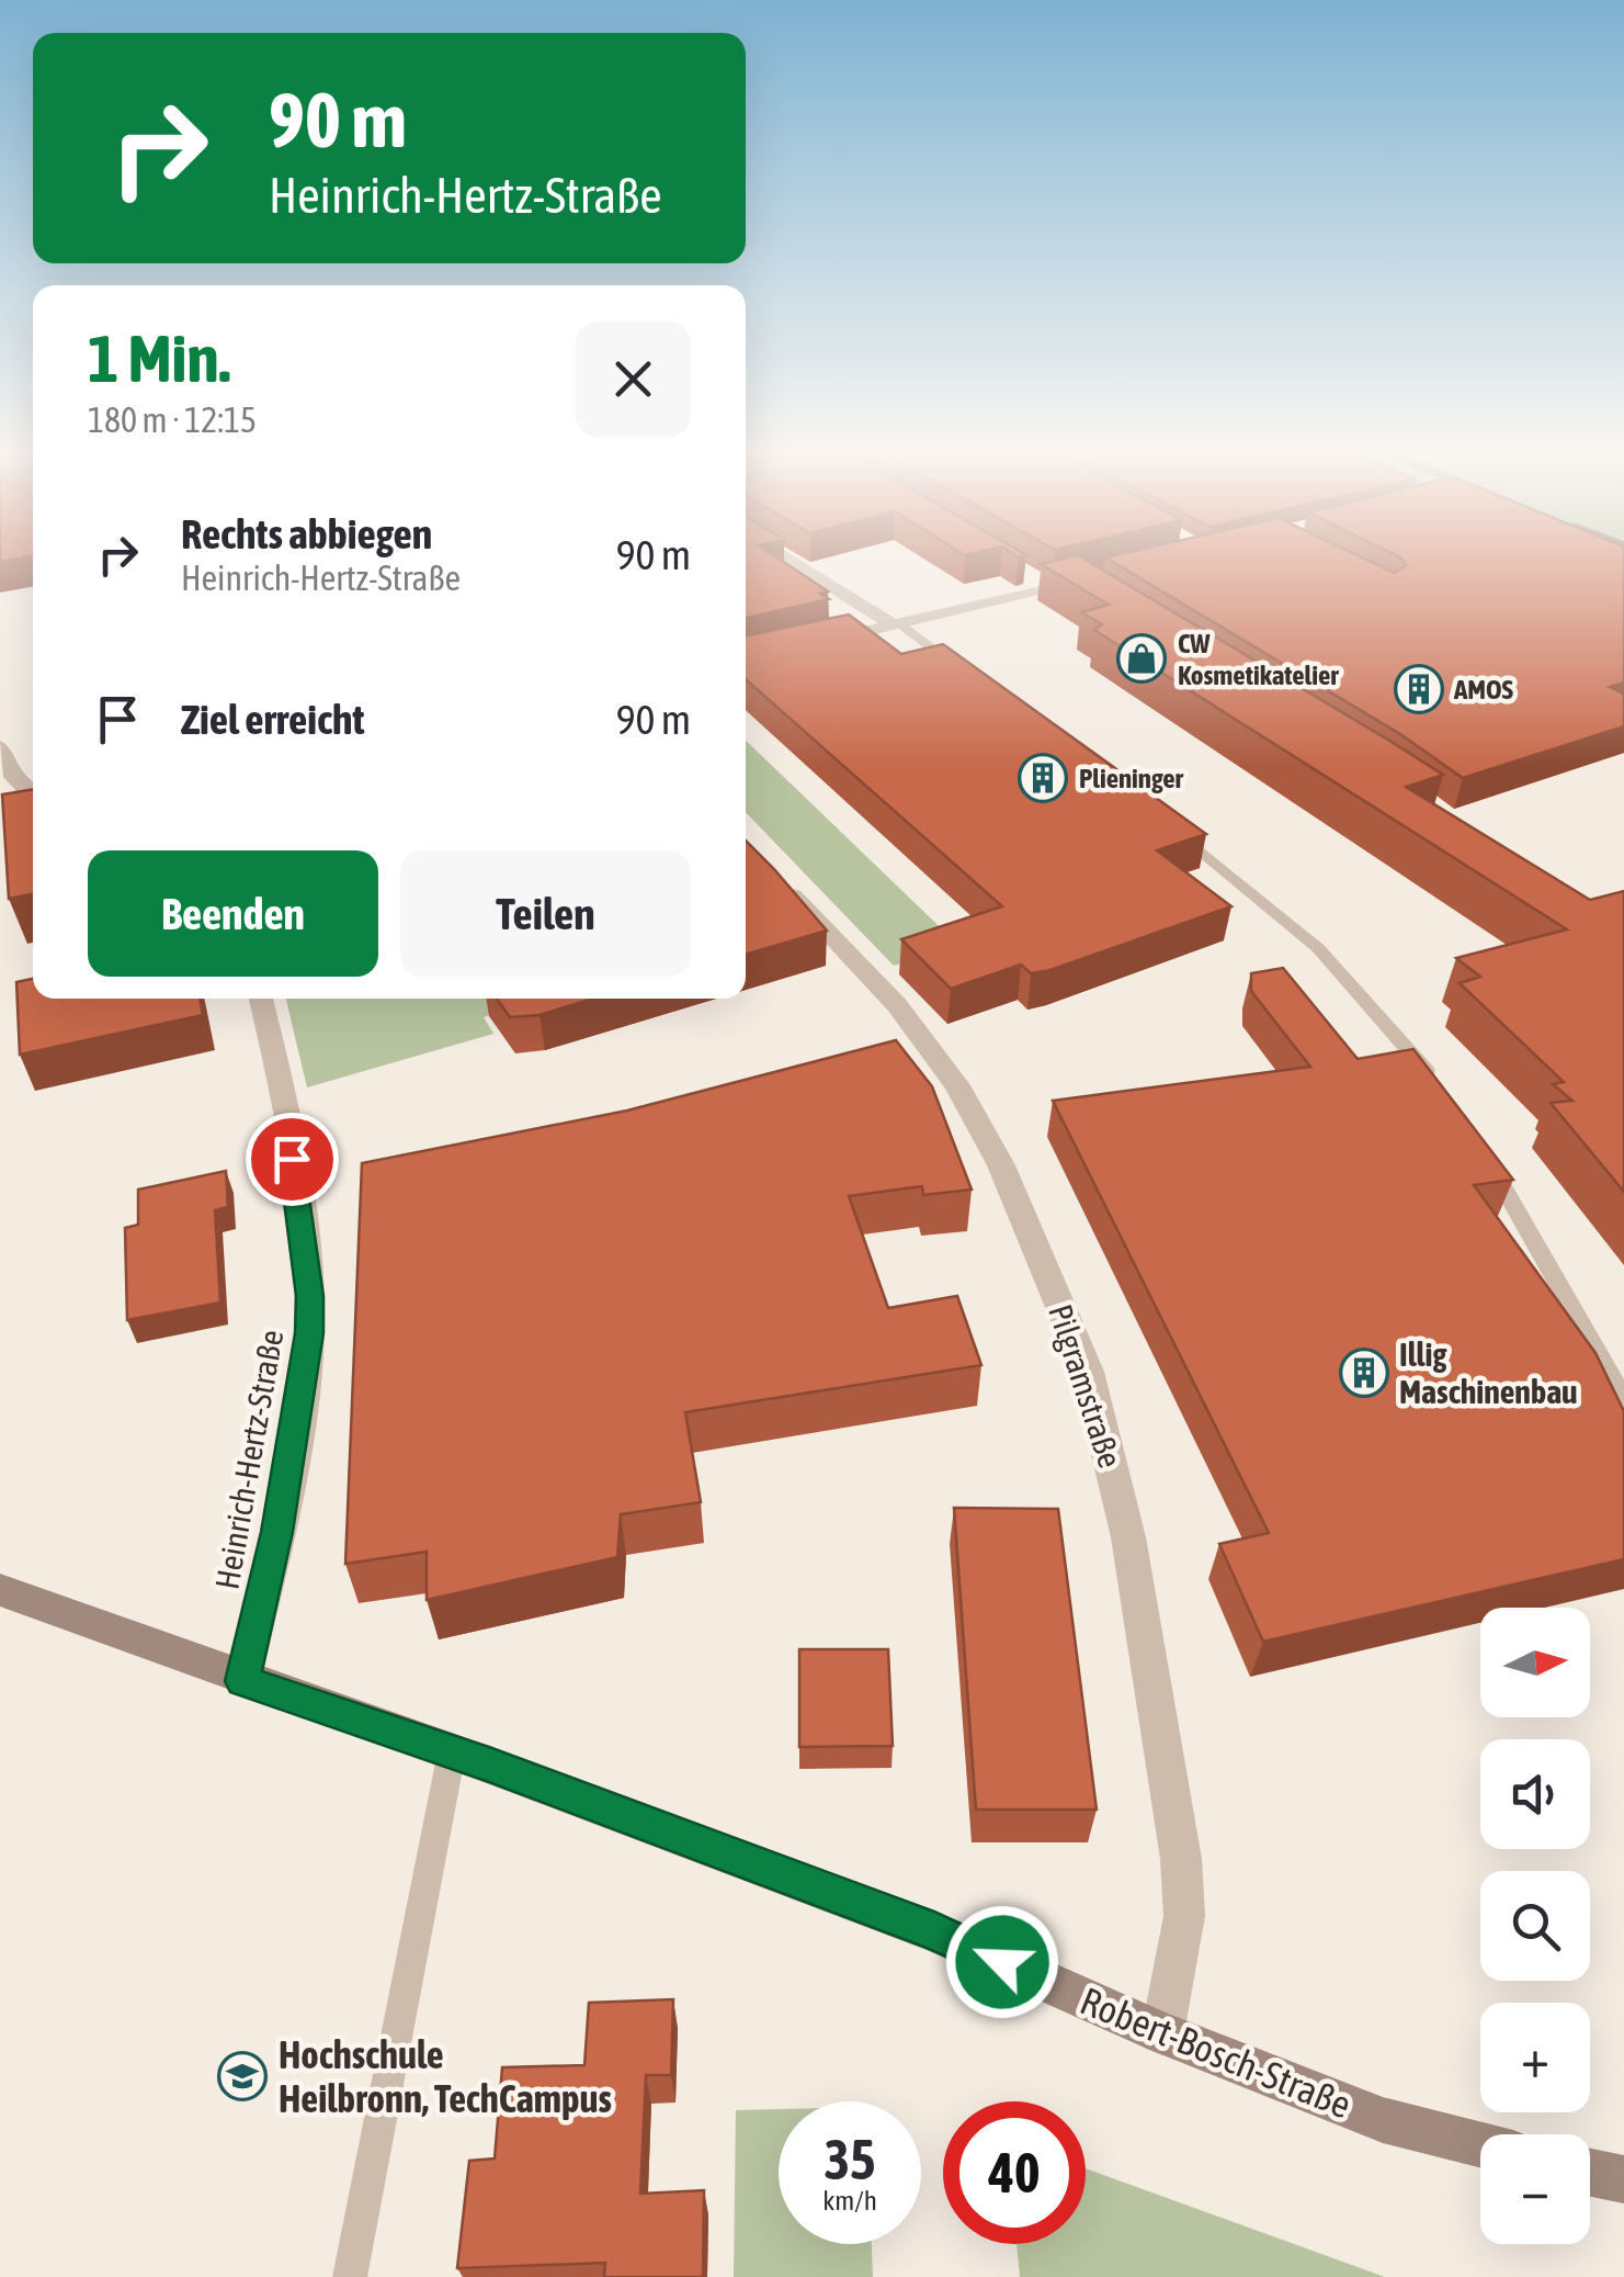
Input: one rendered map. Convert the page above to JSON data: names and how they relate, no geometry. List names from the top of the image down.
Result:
{
  "streets": {
    "street": ["Pilgramstraße", "Heinrich-Hertz-Straße", "Robert-Bosch-Straße"]
  },
  "crossings": [
    ["Pilgramstraße", "Robert-Bosch-Straße"],
    ["Heinrich-Hertz-Straße", "Robert-Bosch-Straße"]
  ],
  "places": {
    "shop": ["CW Kosmetikatelier"],
    "building": ["AMOS", "Plieninger", "Illig Maschinenbau"],
    "school or university": ["Hochschule Heilbronn, TechCampus"]
  },
  "north": "right",
  "page": {
    "turn": ["90 m", "Heinrich-Hertz-Straße"],
    "heading": ["1 Min.", "180 m · 12:15"],
    "list": [
      {
        "name": "Rechts abbiegen",
        "note": "Heinrich-Hertz-Straße",
        "value": "90 m"
      },
      {
        "name": "Ziel erreicht",
        "value": "90 m"
      }
    ],
    "buttons": ["Beenden", "Teilen"],
    "map_buttons": ["+", "−"],
    "speed": "35 km/h",
    "limit": "40"
  }
}
